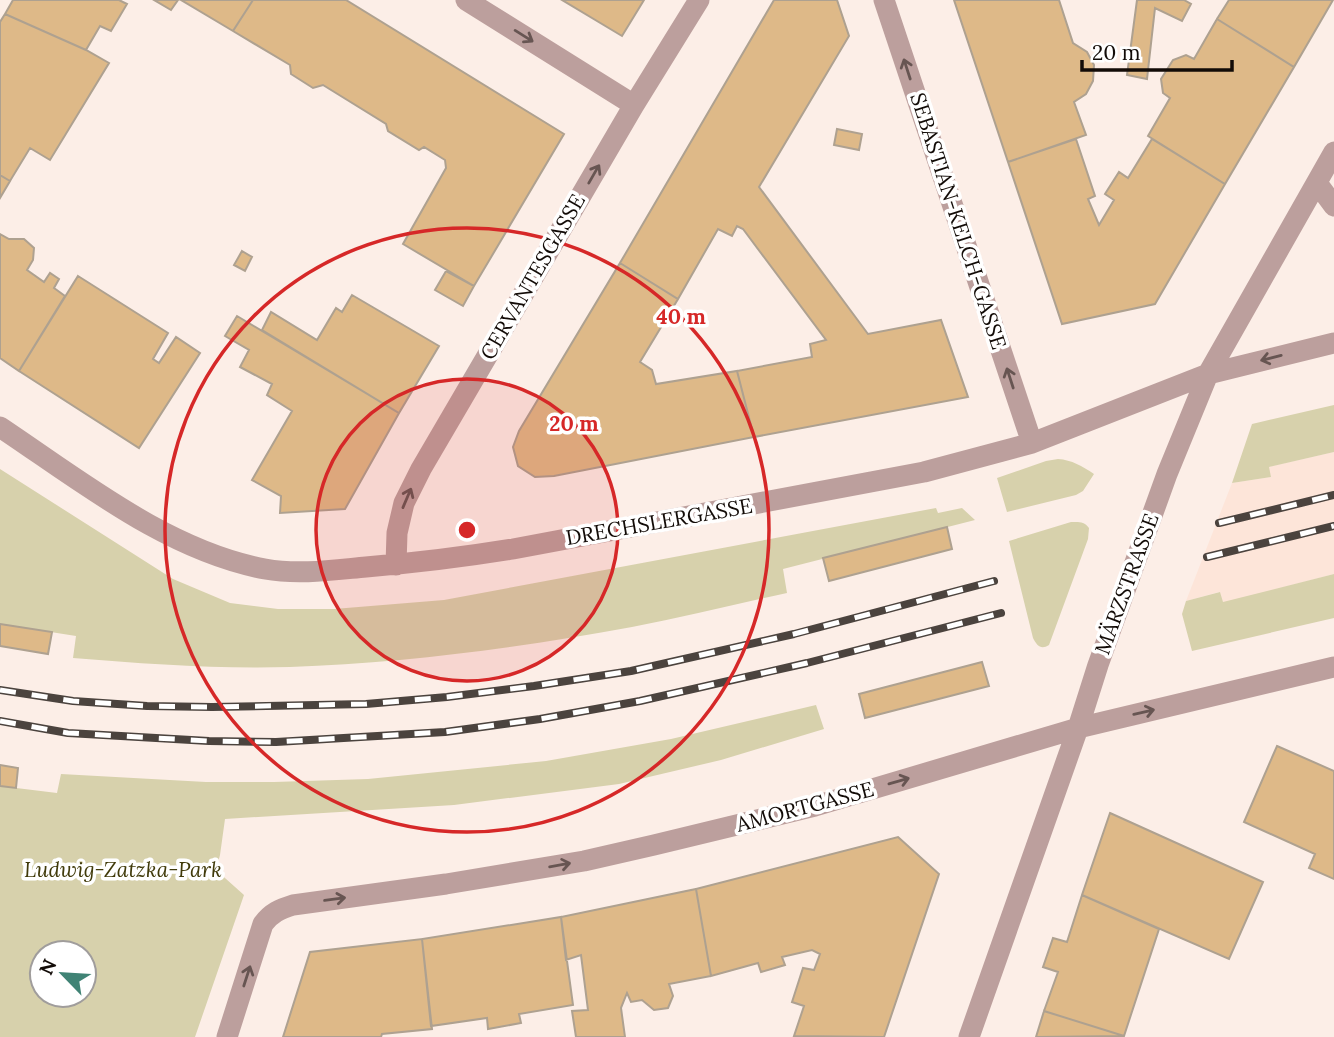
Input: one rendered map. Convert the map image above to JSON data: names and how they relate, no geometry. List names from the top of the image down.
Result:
{
  "streets": {
    "street": [
      "SEBASTIAN-KELCH-GASSE",
      "CERVANTESGASSE",
      "DRECHSLERGASSE",
      "MÄRZSTRASSE",
      "AMORTGASSE"
    ]
  },
  "crossings": [
    ["SEBASTIAN-KELCH-GASSE", "DRECHSLERGASSE"],
    ["CERVANTESGASSE", "DRECHSLERGASSE"],
    ["DRECHSLERGASSE", "MÄRZSTRASSE"],
    ["MÄRZSTRASSE", "AMORTGASSE"]
  ],
  "one_way": ["SEBASTIAN-KELCH-GASSE", "CERVANTESGASSE", "AMORTGASSE"],
  "parks": ["Ludwig-Zatzka-Park"],
  "scale_bar": "20 m",
  "north": "top left",
  "rings": ["40 m", "20 m"]
}
